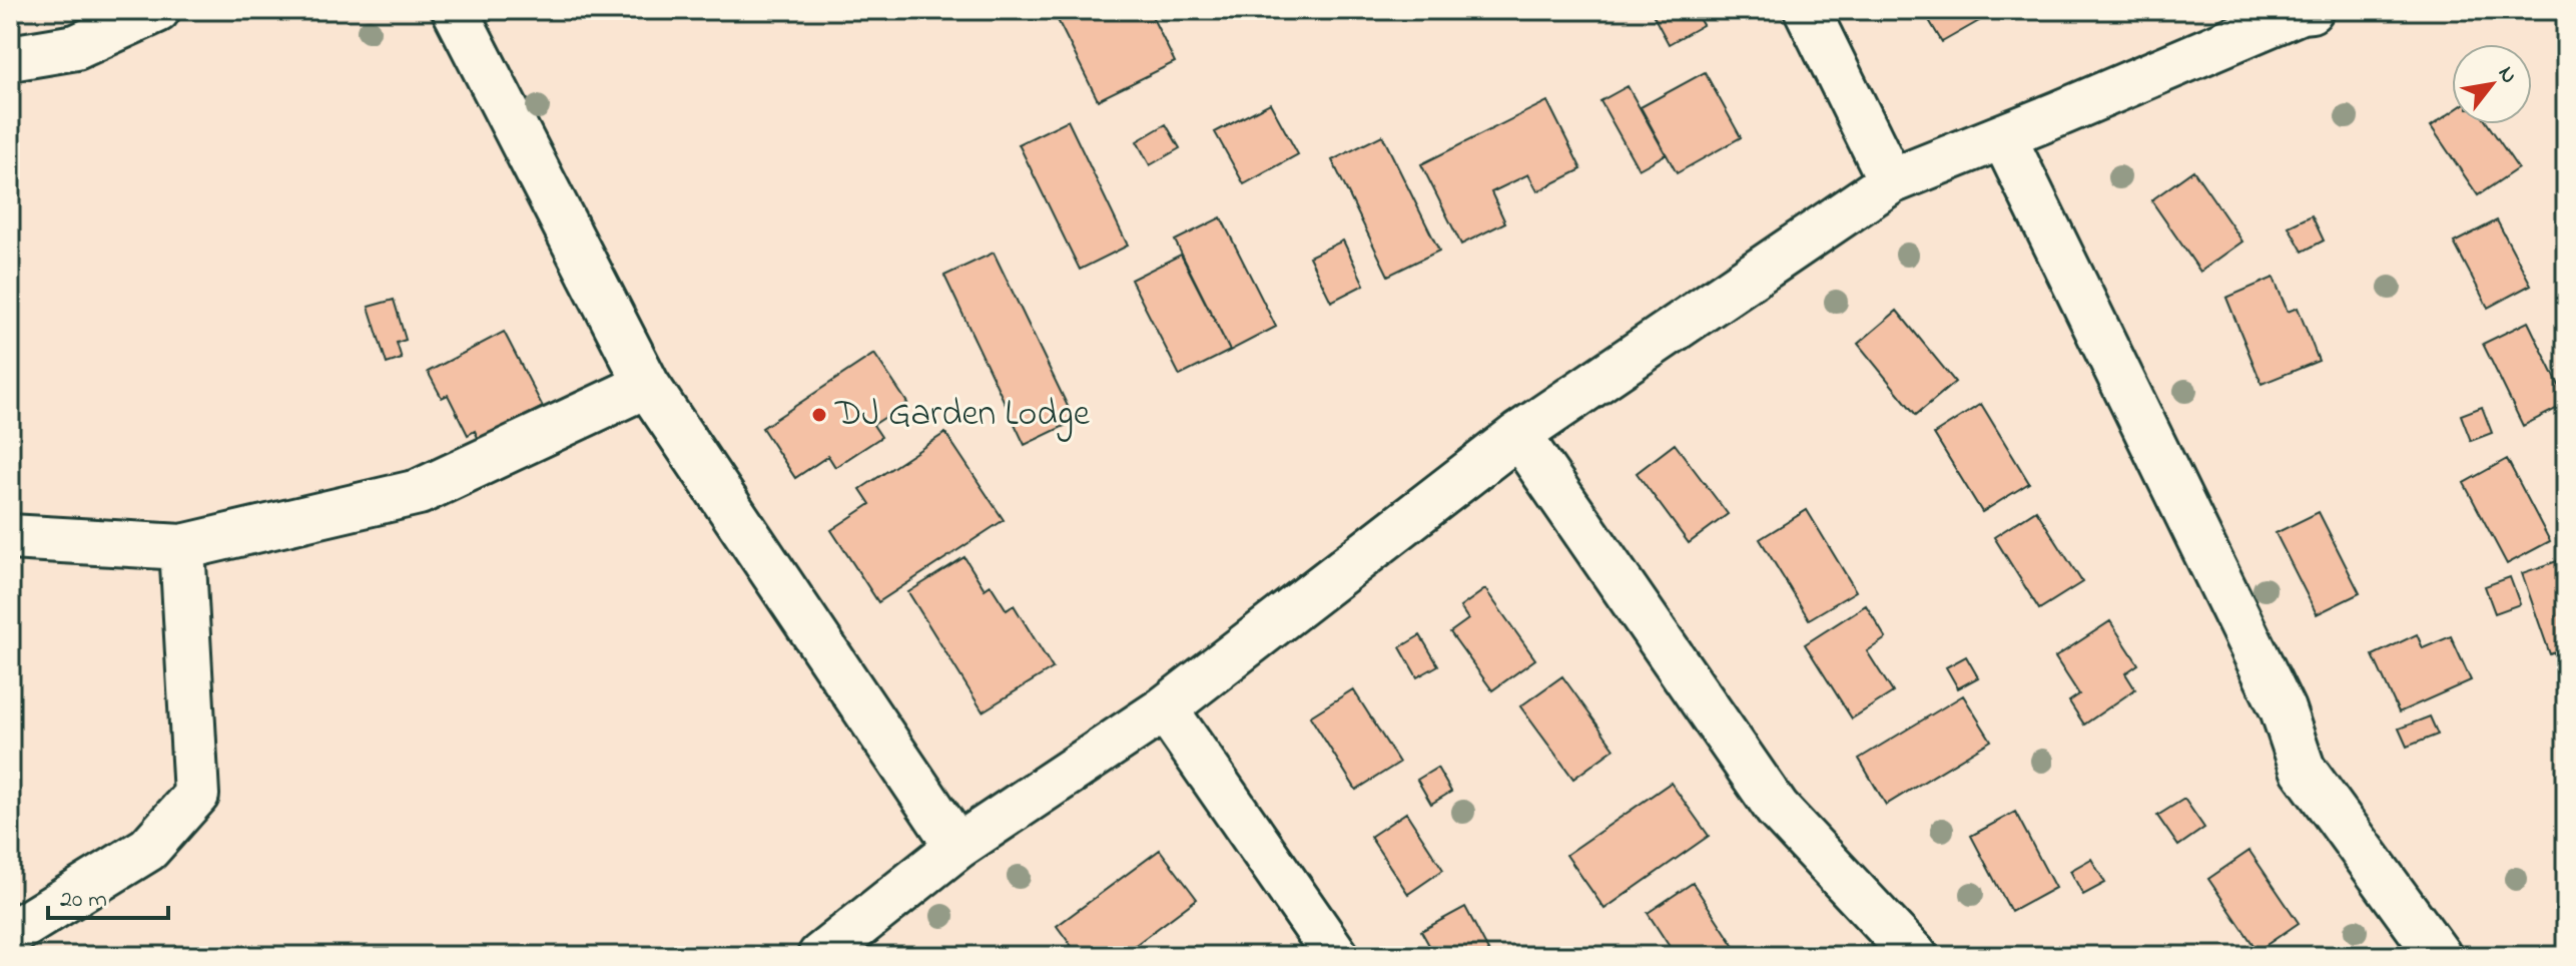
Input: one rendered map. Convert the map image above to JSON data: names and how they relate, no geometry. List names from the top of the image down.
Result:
{
  "places": ["DJ Garden Lodge"],
  "scale_bar": "20 m",
  "north": "top right"
}
